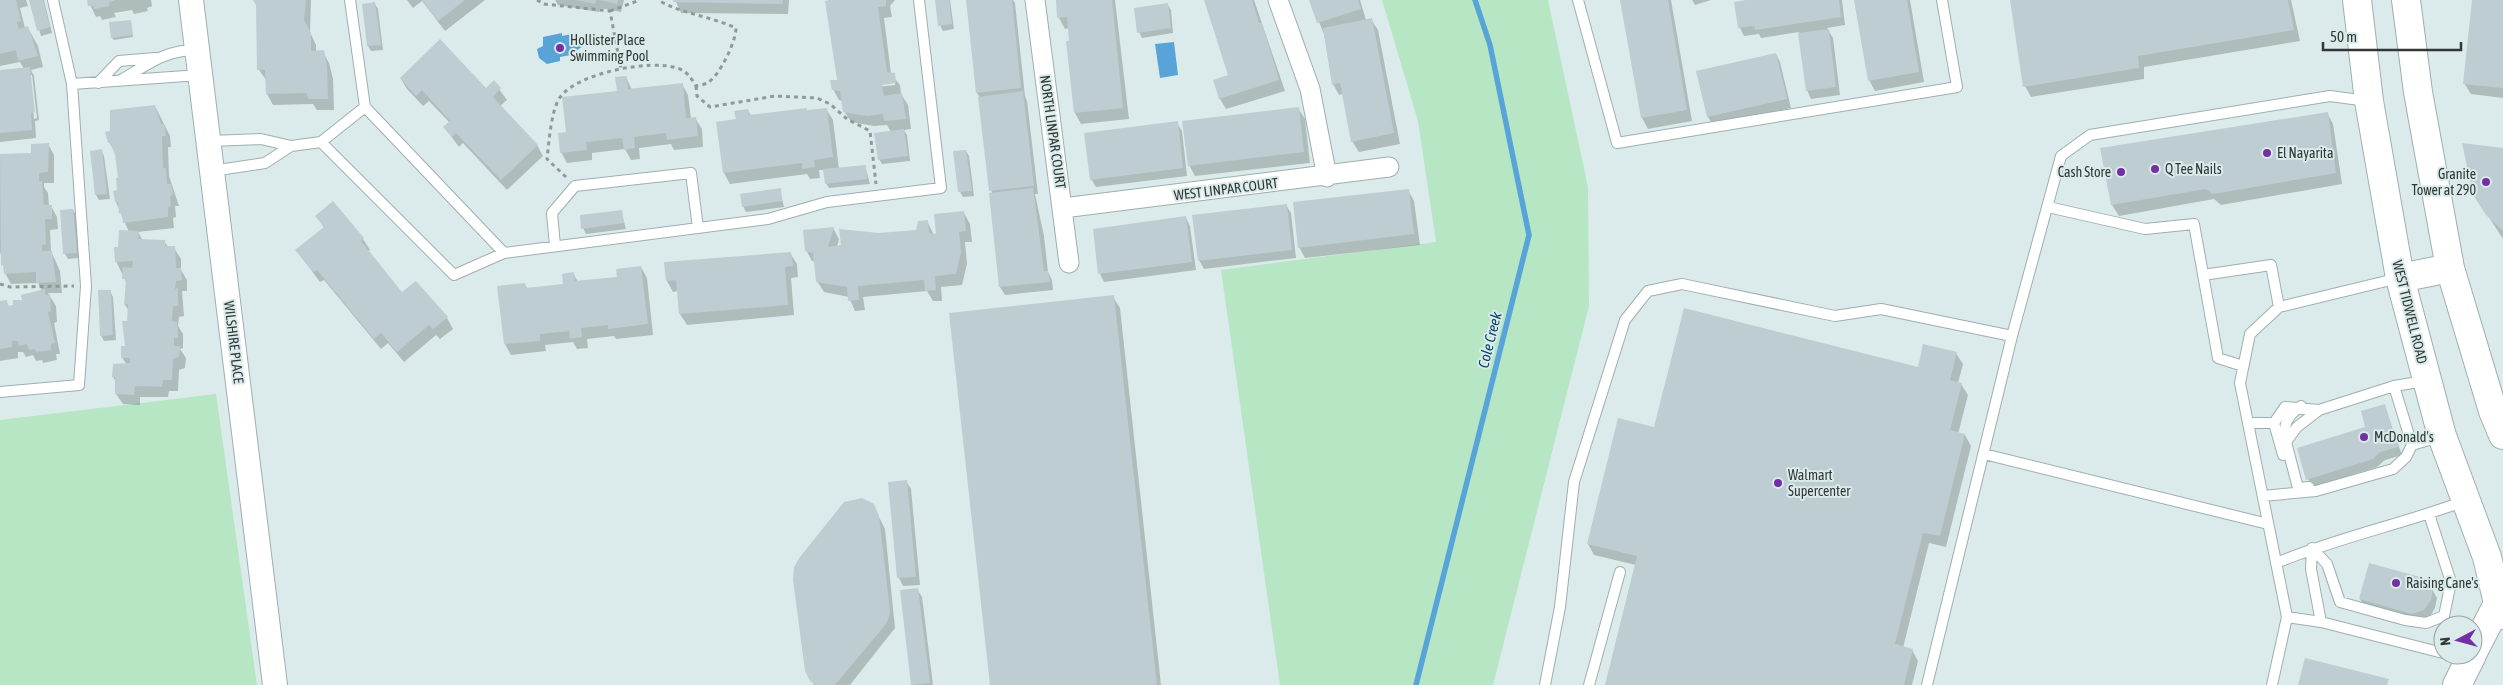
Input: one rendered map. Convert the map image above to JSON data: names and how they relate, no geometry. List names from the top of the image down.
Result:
{
  "streets": {
    "main road": ["WEST TIDWELL ROAD"],
    "street": ["NORTH LINPAR COURT", "WEST LINPAR COURT", "WILSHIRE PLACE"]
  },
  "crossings": [
    ["NORTH LINPAR COURT", "WEST LINPAR COURT"]
  ],
  "water": ["Cole Creek"],
  "places": [
    "Hollister Place Swimming Pool",
    "El Nayarita",
    "Q Tee Nails",
    "Cash Store",
    "Granite Tower at 290",
    "McDonald's",
    "Walmart Supercenter",
    "Raising Cane's"
  ],
  "scale_bar": "50 m",
  "north": "left"
}
